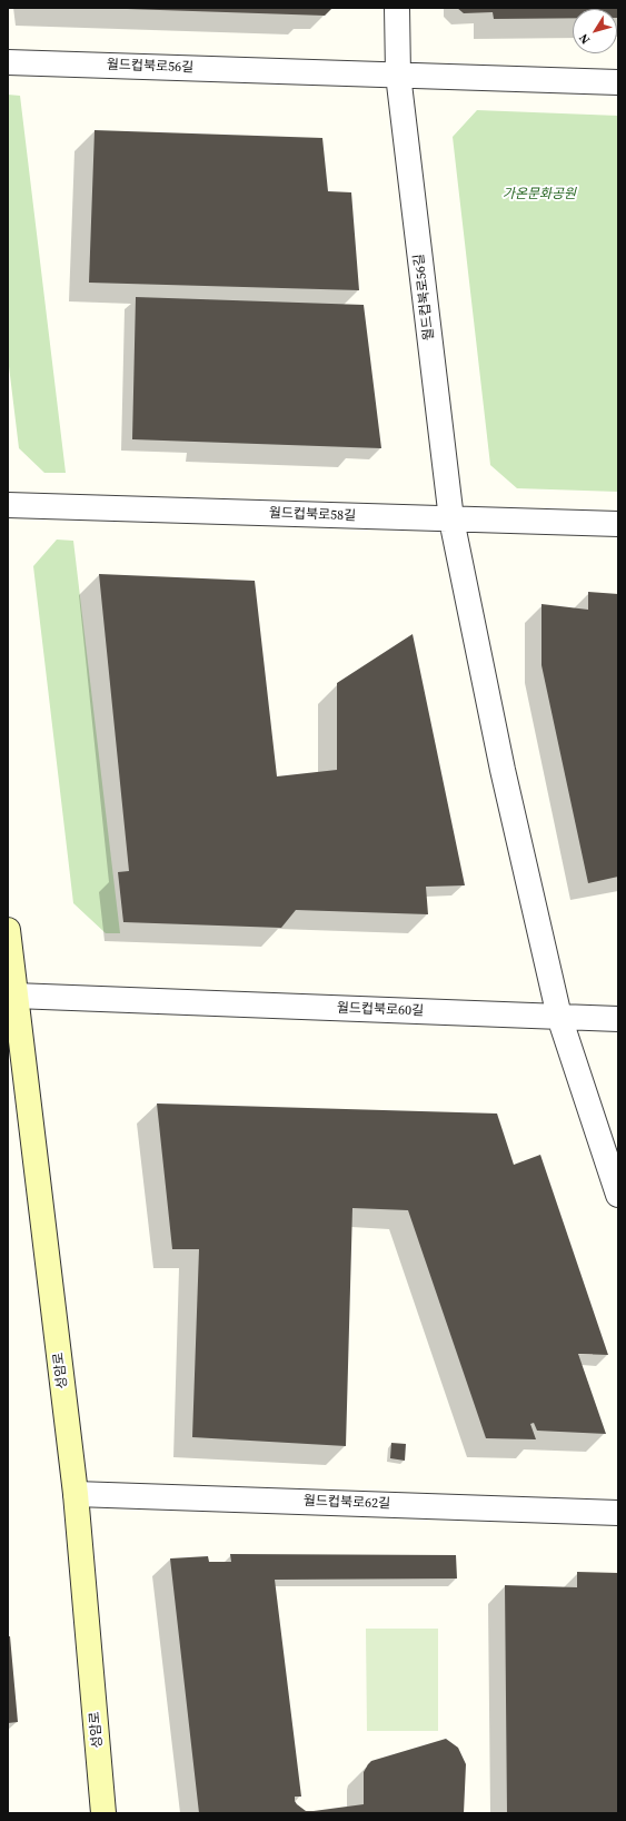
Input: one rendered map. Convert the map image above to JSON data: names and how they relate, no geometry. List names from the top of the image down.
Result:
{
  "streets": {
    "main road": ["성암로"],
    "street": [
      "월드컵북로56길",
      "월드컵북로58길",
      "월드컵북로60길",
      "월드컵북로62길"
    ]
  },
  "crossings": [
    ["월드컵북로56길", "월드컵북로58길"],
    ["월드컵북로56길", "월드컵북로60길"],
    ["월드컵북로60길", "성암로"],
    ["성암로", "월드컵북로62길"]
  ],
  "parks": ["가온문화공원"],
  "north": "bottom left"
}
